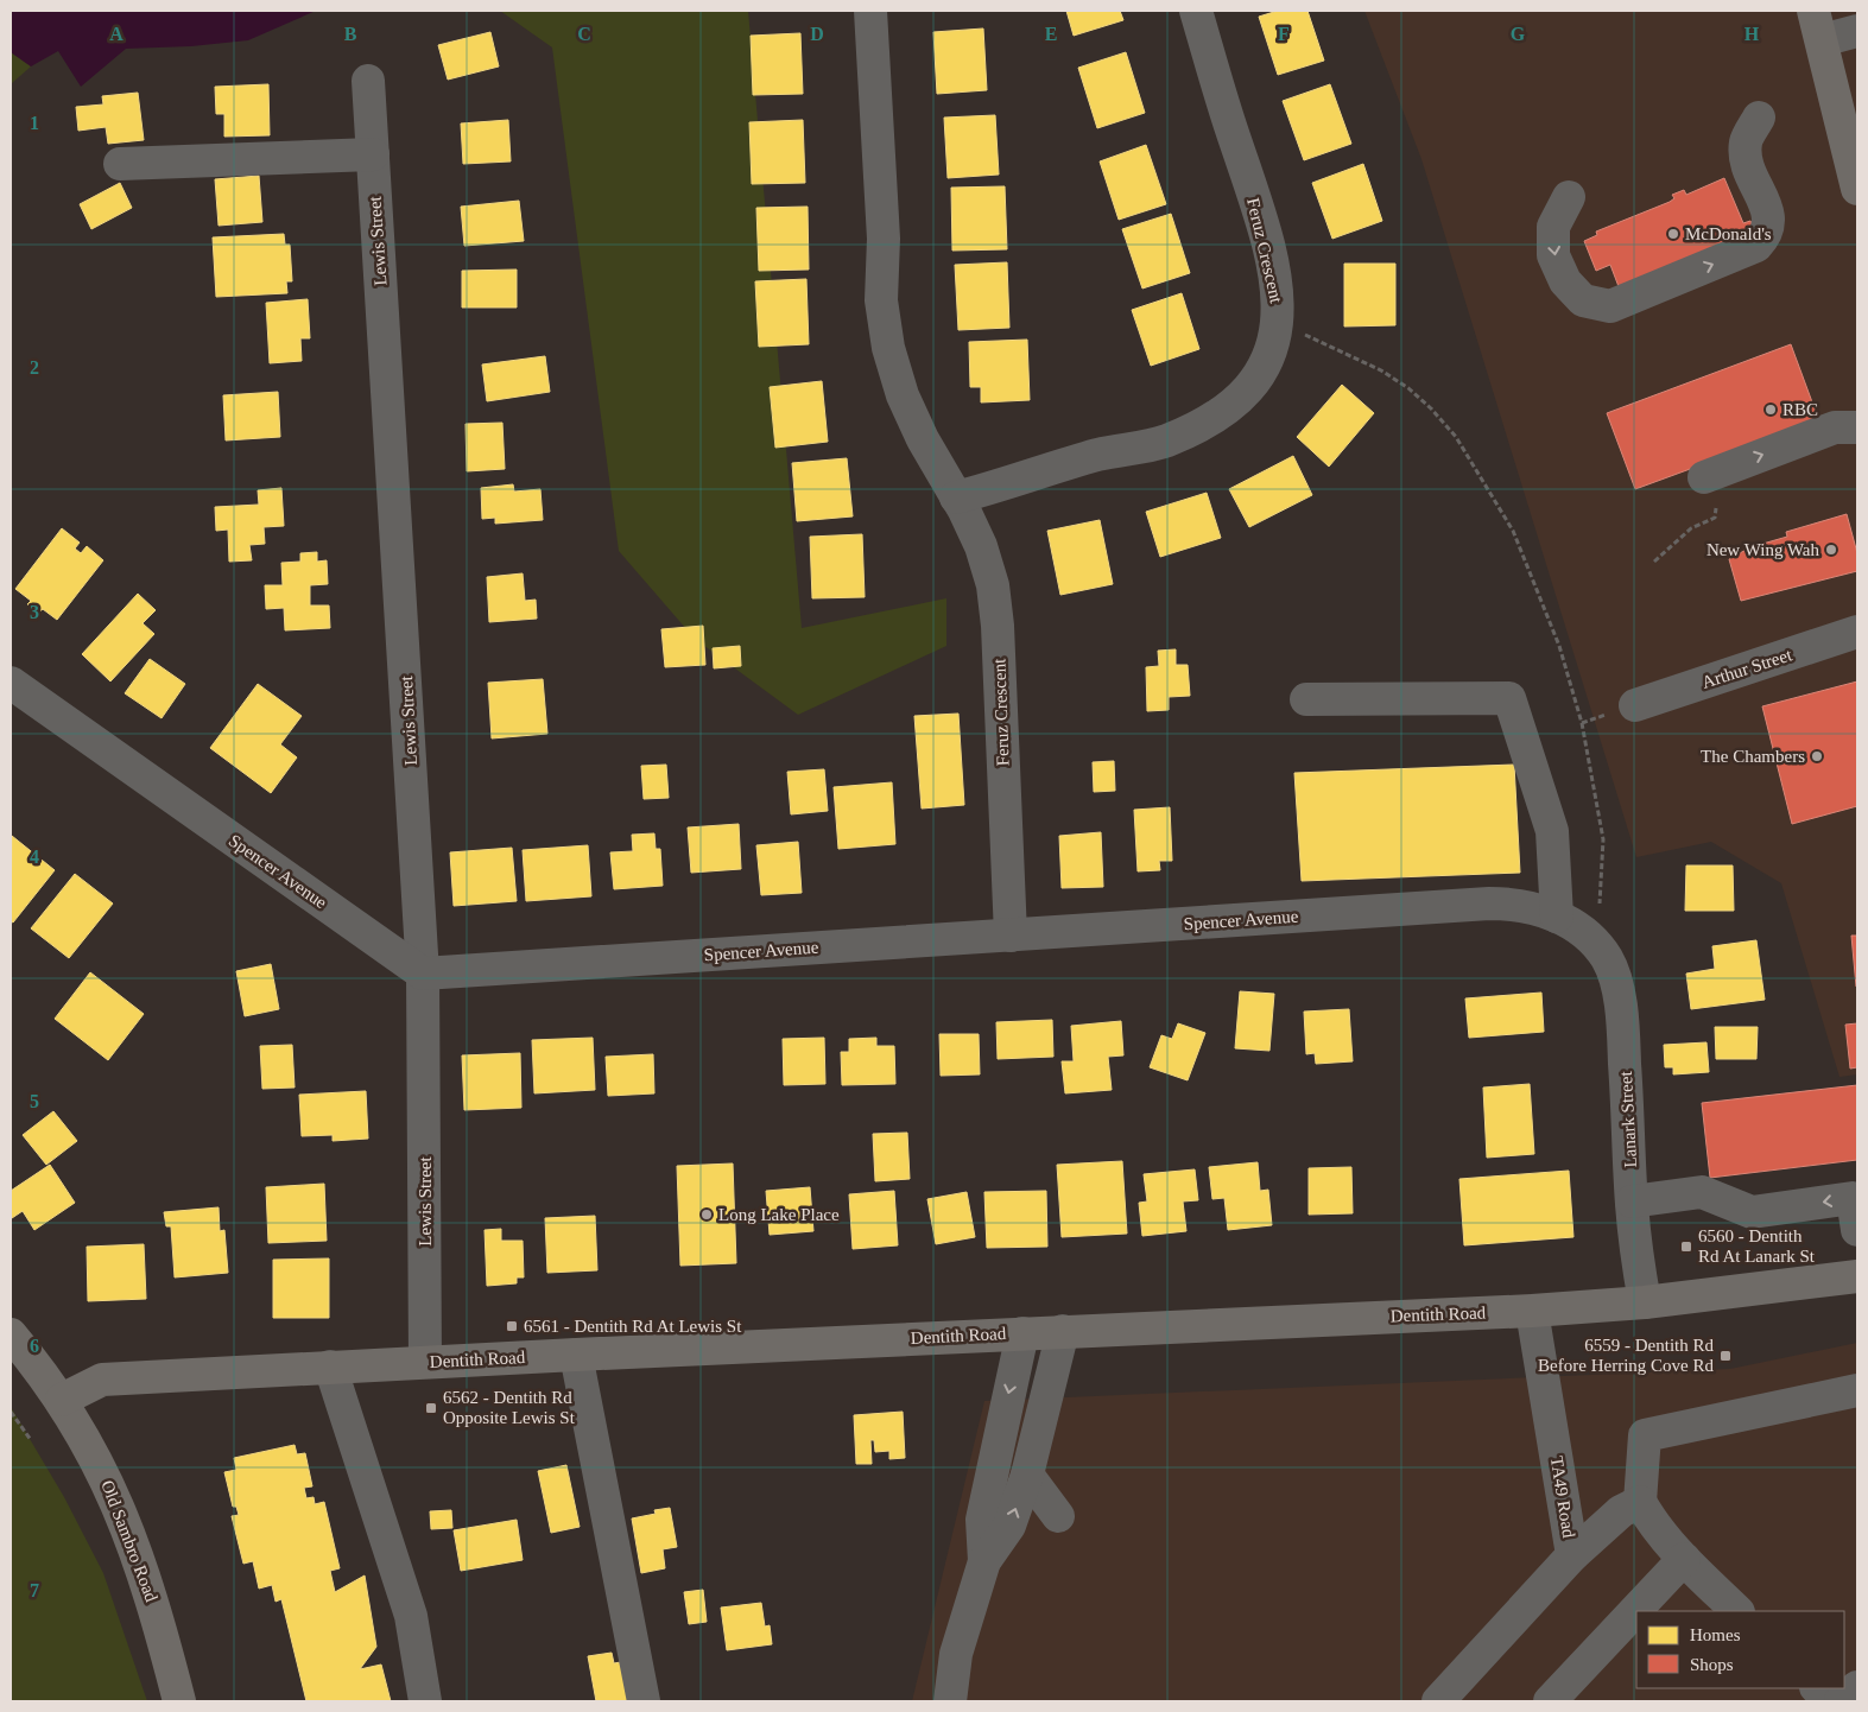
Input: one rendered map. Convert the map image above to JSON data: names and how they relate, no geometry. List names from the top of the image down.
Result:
{
  "streets": {
    "main road": ["Dentith Road", "Old Sambro Road"],
    "street": [
      "Lewis Street",
      "Feruz Crescent",
      "Arthur Street",
      "Spencer Avenue",
      "Lanark Street",
      "TA49 Road"
    ]
  },
  "crossings": [
    ["Lewis Street", "Spencer Avenue"],
    ["Lewis Street", "Dentith Road"],
    ["Feruz Crescent", "Spencer Avenue"],
    ["Spencer Avenue", "Lanark Street"],
    ["Lanark Street", "Dentith Road"],
    ["Dentith Road", "TA49 Road"],
    ["Dentith Road", "Old Sambro Road"]
  ],
  "places": {
    "other": [
      "McDonald's",
      "RBC",
      "New Wing Wah",
      "The Chambers",
      "Long Lake Place"
    ],
    "transit": [
      "6560 - Dentith Rd At Lanark St",
      "6561 - Dentith Rd At Lewis St",
      "6559 - Dentith Rd Before Herring Cove Rd",
      "6562 - Dentith Rd Opposite Lewis St"
    ]
  },
  "legend": ["Homes", "Shops"],
  "grid": {
    "columns": [
      "A",
      "B",
      "C",
      "D",
      "E",
      "F",
      "G",
      "H"
    ],
    "rows": [
      "1",
      "2",
      "3",
      "4",
      "5",
      "6",
      "7"
    ]
  }
}
